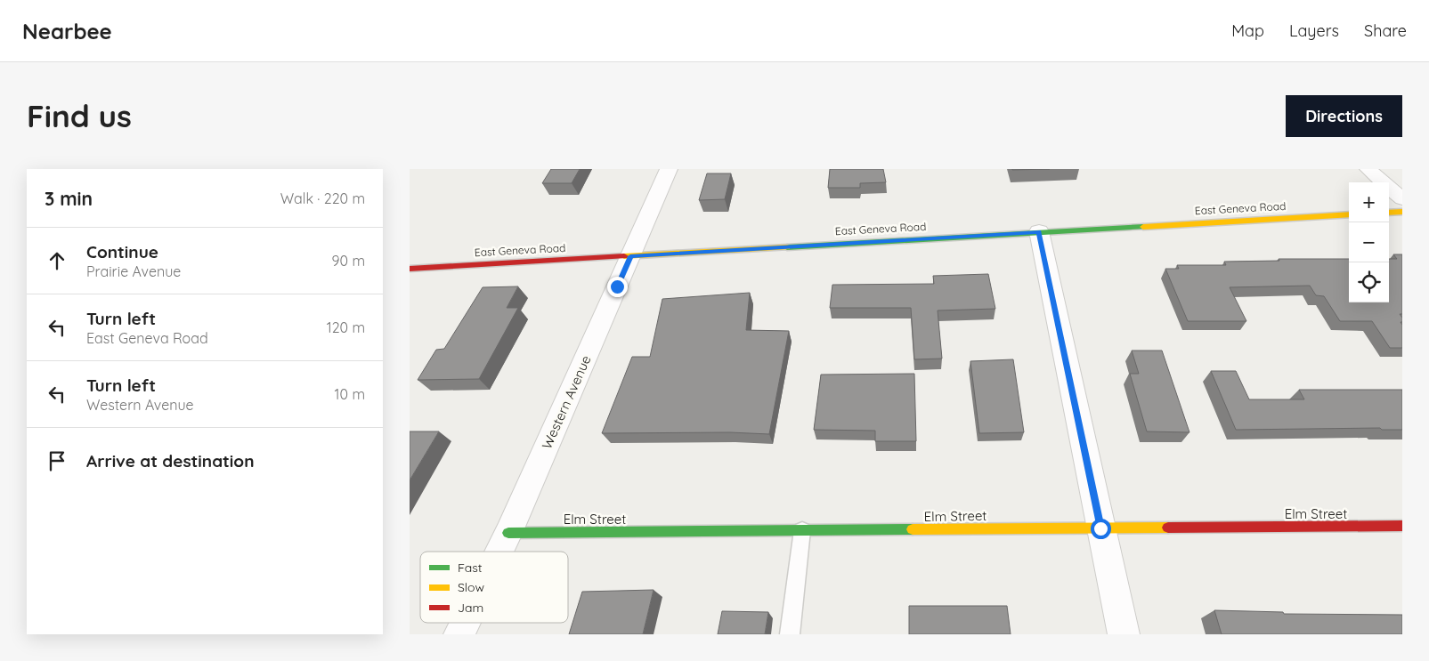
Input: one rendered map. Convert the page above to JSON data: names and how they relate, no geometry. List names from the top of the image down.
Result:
{
  "streets": {
    "main road": ["East Geneva Road", "Elm Street"],
    "street": ["Western Avenue"]
  },
  "crossings": [
    ["East Geneva Road", "Western Avenue"],
    ["Western Avenue", "Elm Street"]
  ],
  "legend": ["Fast", "Slow", "Jam"],
  "page": {
    "header": "Nearbee",
    "nav": ["Map", "Layers", "Share"],
    "buttons": "Directions",
    "title": "Find us",
    "heading": ["3 min", "Walk · 220 m"],
    "map_buttons": ["+", "−"],
    "list": [
      ["Continue", "Prairie Avenue", "90 m"],
      ["Turn left", "East Geneva Road", "120 m"],
      ["Turn left", "Western Avenue", "10 m"],
      "Arrive at destination"
    ]
  }
}
